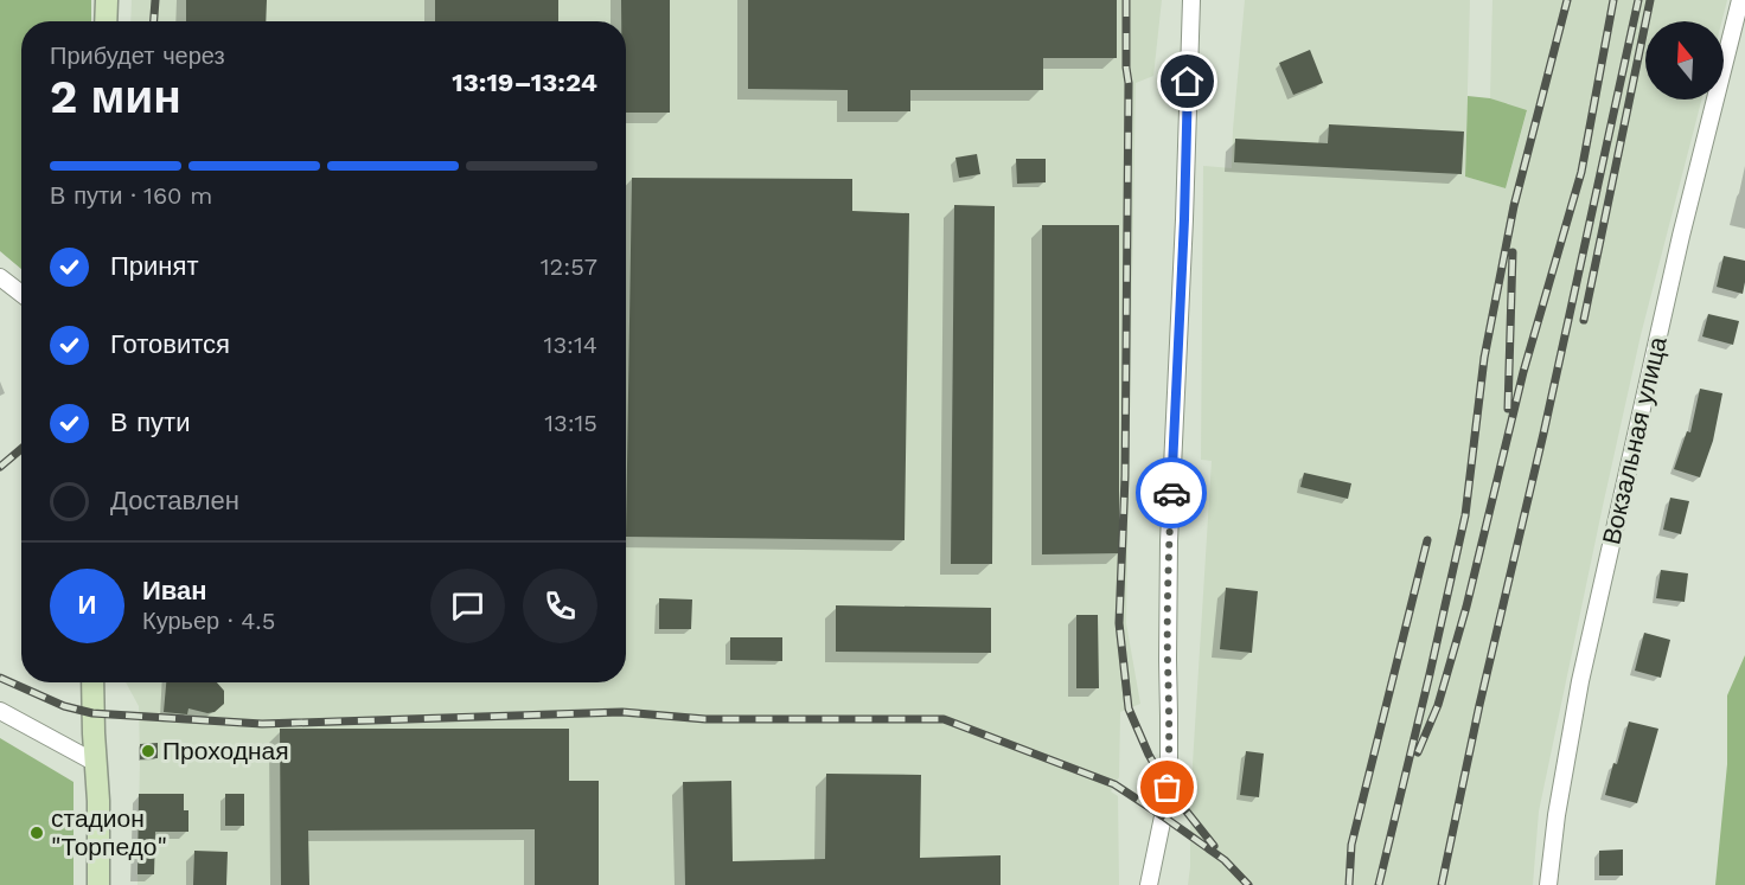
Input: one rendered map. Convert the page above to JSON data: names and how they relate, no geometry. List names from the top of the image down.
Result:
{
  "streets": {
    "street": ["Вокзальная улица"]
  },
  "places": ["Проходная", "стадион \"Торпедо\""],
  "north": "top",
  "page": {
    "heading": ["2 мин", "Прибудет через", "13:19–13:24"],
    "panel": ["Иван", "Курьер · 4.5"],
    "bar": "В пути · 160 m",
    "list": [
      ["Принят", "12:57"],
      ["Готовится", "13:14"],
      ["В пути", "13:15"],
      "Доставлен"
    ],
    "round": "И"
  }
}
